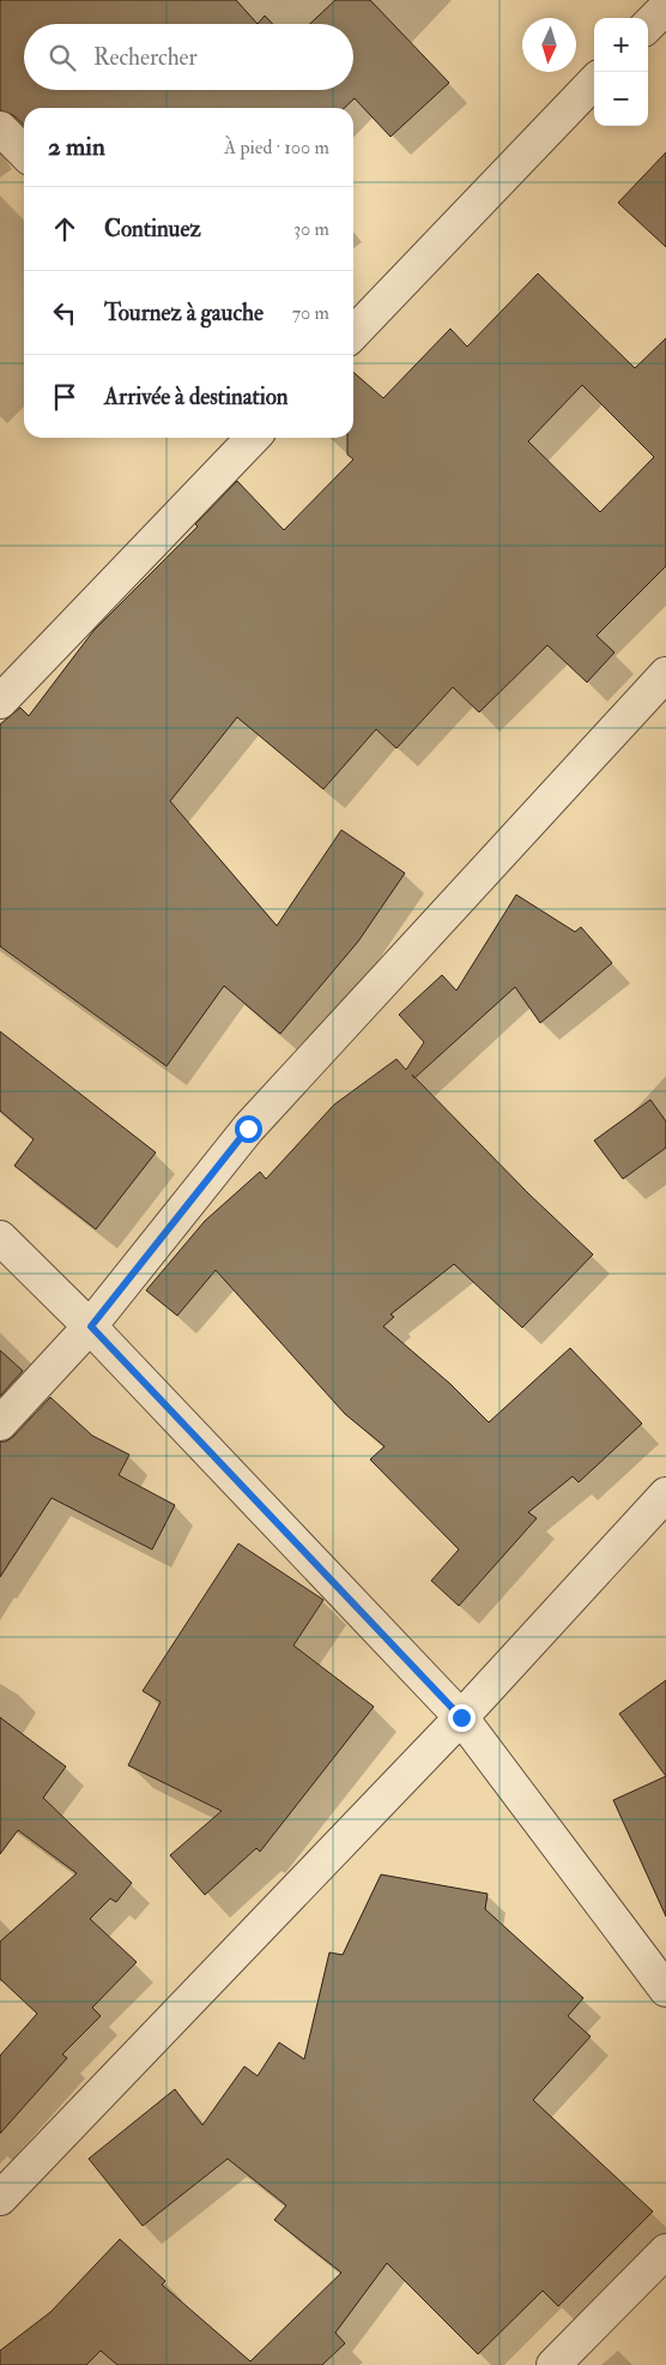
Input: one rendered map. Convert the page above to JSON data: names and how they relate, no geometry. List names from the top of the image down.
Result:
{
  "north": "bottom",
  "page": {
    "map_buttons": ["+", "−"],
    "search": "Rechercher",
    "heading": ["2 min", "À pied · 100 m"],
    "list": [
      ["Continuez", "30 m"],
      ["Tournez à gauche", "70 m"],
      "Arrivée à destination"
    ]
  }
}
